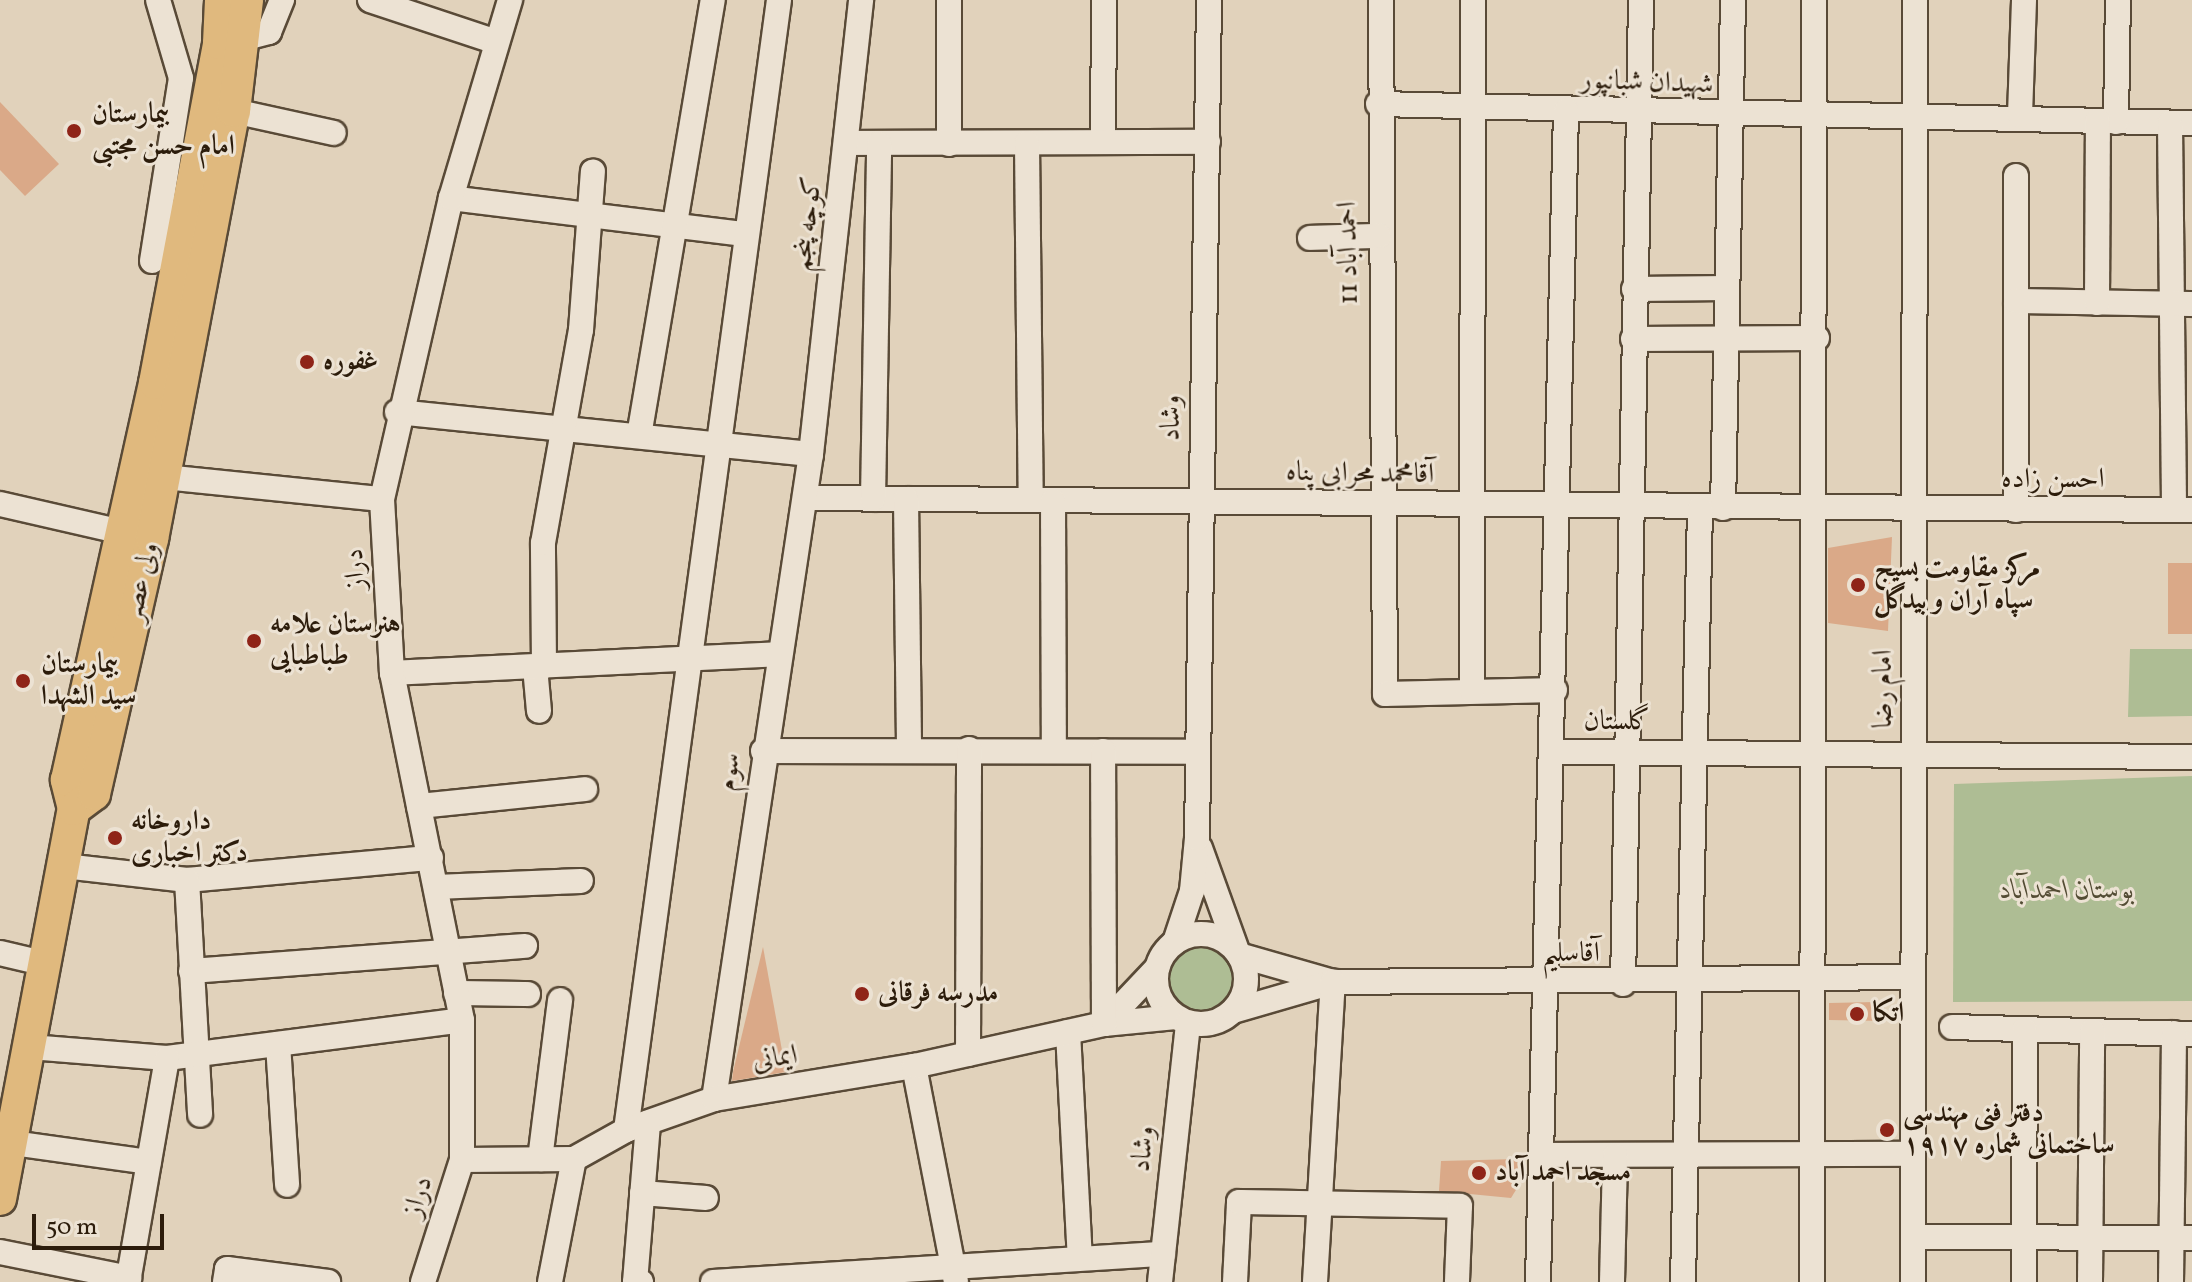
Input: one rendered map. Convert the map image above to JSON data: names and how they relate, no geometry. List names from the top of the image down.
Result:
{
  "streets": {
    "main road": ["ولی عصر"],
    "street": [
      "شهیدان شبانپور",
      "کوچه پنجم",
      "احمد آباد 11",
      "وشاد",
      "آقامحمد محرابی پناه",
      "احسن زاده",
      "دراز",
      "امام رضا",
      "گلستان",
      "سوم",
      "آقاسلیم",
      "ایمانی"
    ]
  },
  "crossings": [
    ["شهیدان شبانپور", "احمد آباد 11"],
    ["شهیدان شبانپور", "امام رضا"],
    ["کوچه پنجم", "سوم"],
    ["احمد آباد 11", "آقامحمد محرابی پناه"],
    ["وشاد", "آقامحمد محرابی پناه"],
    ["وشاد", "آقاسلیم"],
    ["وشاد", "ایمانی"],
    ["آقامحمد محرابی پناه", "احسن زاده"],
    ["آقامحمد محرابی پناه", "امام رضا"],
    ["آقامحمد محرابی پناه", "سوم"],
    ["احسن زاده", "امام رضا"],
    ["دراز", "ایمانی"],
    ["امام رضا", "گلستان"],
    ["امام رضا", "آقاسلیم"],
    ["گلستان", "آقاسلیم"],
    ["سوم", "ایمانی"],
    ["آقاسلیم", "ایمانی"]
  ],
  "parks": ["بوستان احمدآباد"],
  "places": [
    "بیمارستان امام حسن مجتبی",
    "غفوره",
    "مرکز مقاومت بسیج سپاه آران و بیدگل",
    "هنرستان علامه طباطبایی",
    "بیمارستان سید الشهدا",
    "داروخانه دکتر اخباری",
    "مدرسه فرقانی",
    "اتکا",
    "دفتر فنی مهندسی ساختمانی شماره ۱۹۱۷",
    "مسجد احمد آباد"
  ],
  "scale_bar": "50 m"
}
